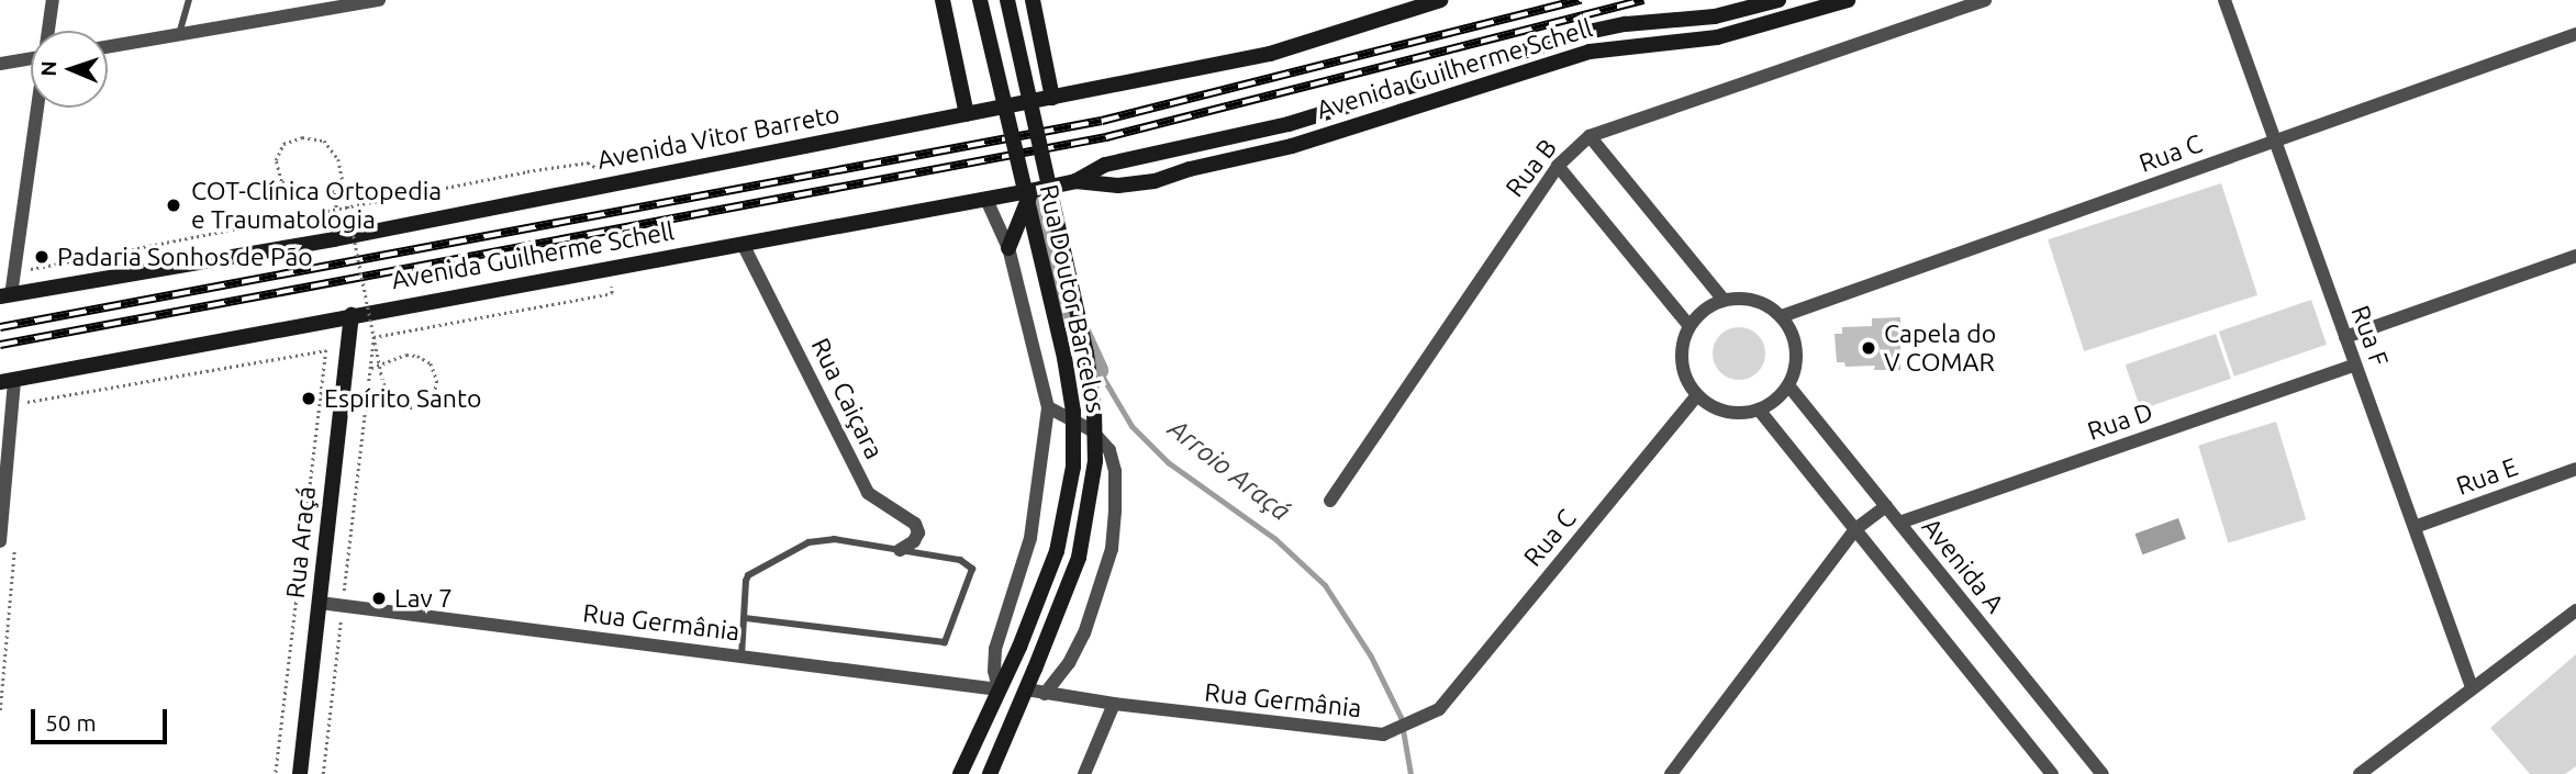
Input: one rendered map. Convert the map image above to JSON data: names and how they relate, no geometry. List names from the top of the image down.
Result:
{
  "streets": {
    "main road": [
      "Avenida Guilherme Schell",
      "Avenida Vitor Barreto",
      "Rua Doutor Barcelos",
      "Rua Araçá"
    ],
    "street": [
      "Rua C",
      "Rua B",
      "Rua F",
      "Rua Caiçara",
      "Rua D",
      "Rua E",
      "Avenida A",
      "Rua Germânia"
    ]
  },
  "crossings": [
    ["Avenida Guilherme Schell", "Rua Caiçara"],
    ["Avenida Guilherme Schell", "Rua Araçá"],
    ["Rua C", "Rua F"],
    ["Rua C", "Avenida A"],
    ["Rua C", "Rua Germânia"],
    ["Rua Doutor Barcelos", "Rua Germânia"],
    ["Rua F", "Rua D"],
    ["Rua F", "Rua E"],
    ["Rua D", "Avenida A"],
    ["Rua Araçá", "Rua Germânia"]
  ],
  "water": ["Arroio Araçá"],
  "places": [
    "COT-Clínica Ortopedia e Traumatologia",
    "Padaria Sonhos de Pão",
    "Capela do V COMAR",
    "Espírito Santo",
    "Lav 7"
  ],
  "scale_bar": "50 m",
  "north": "left"
}
